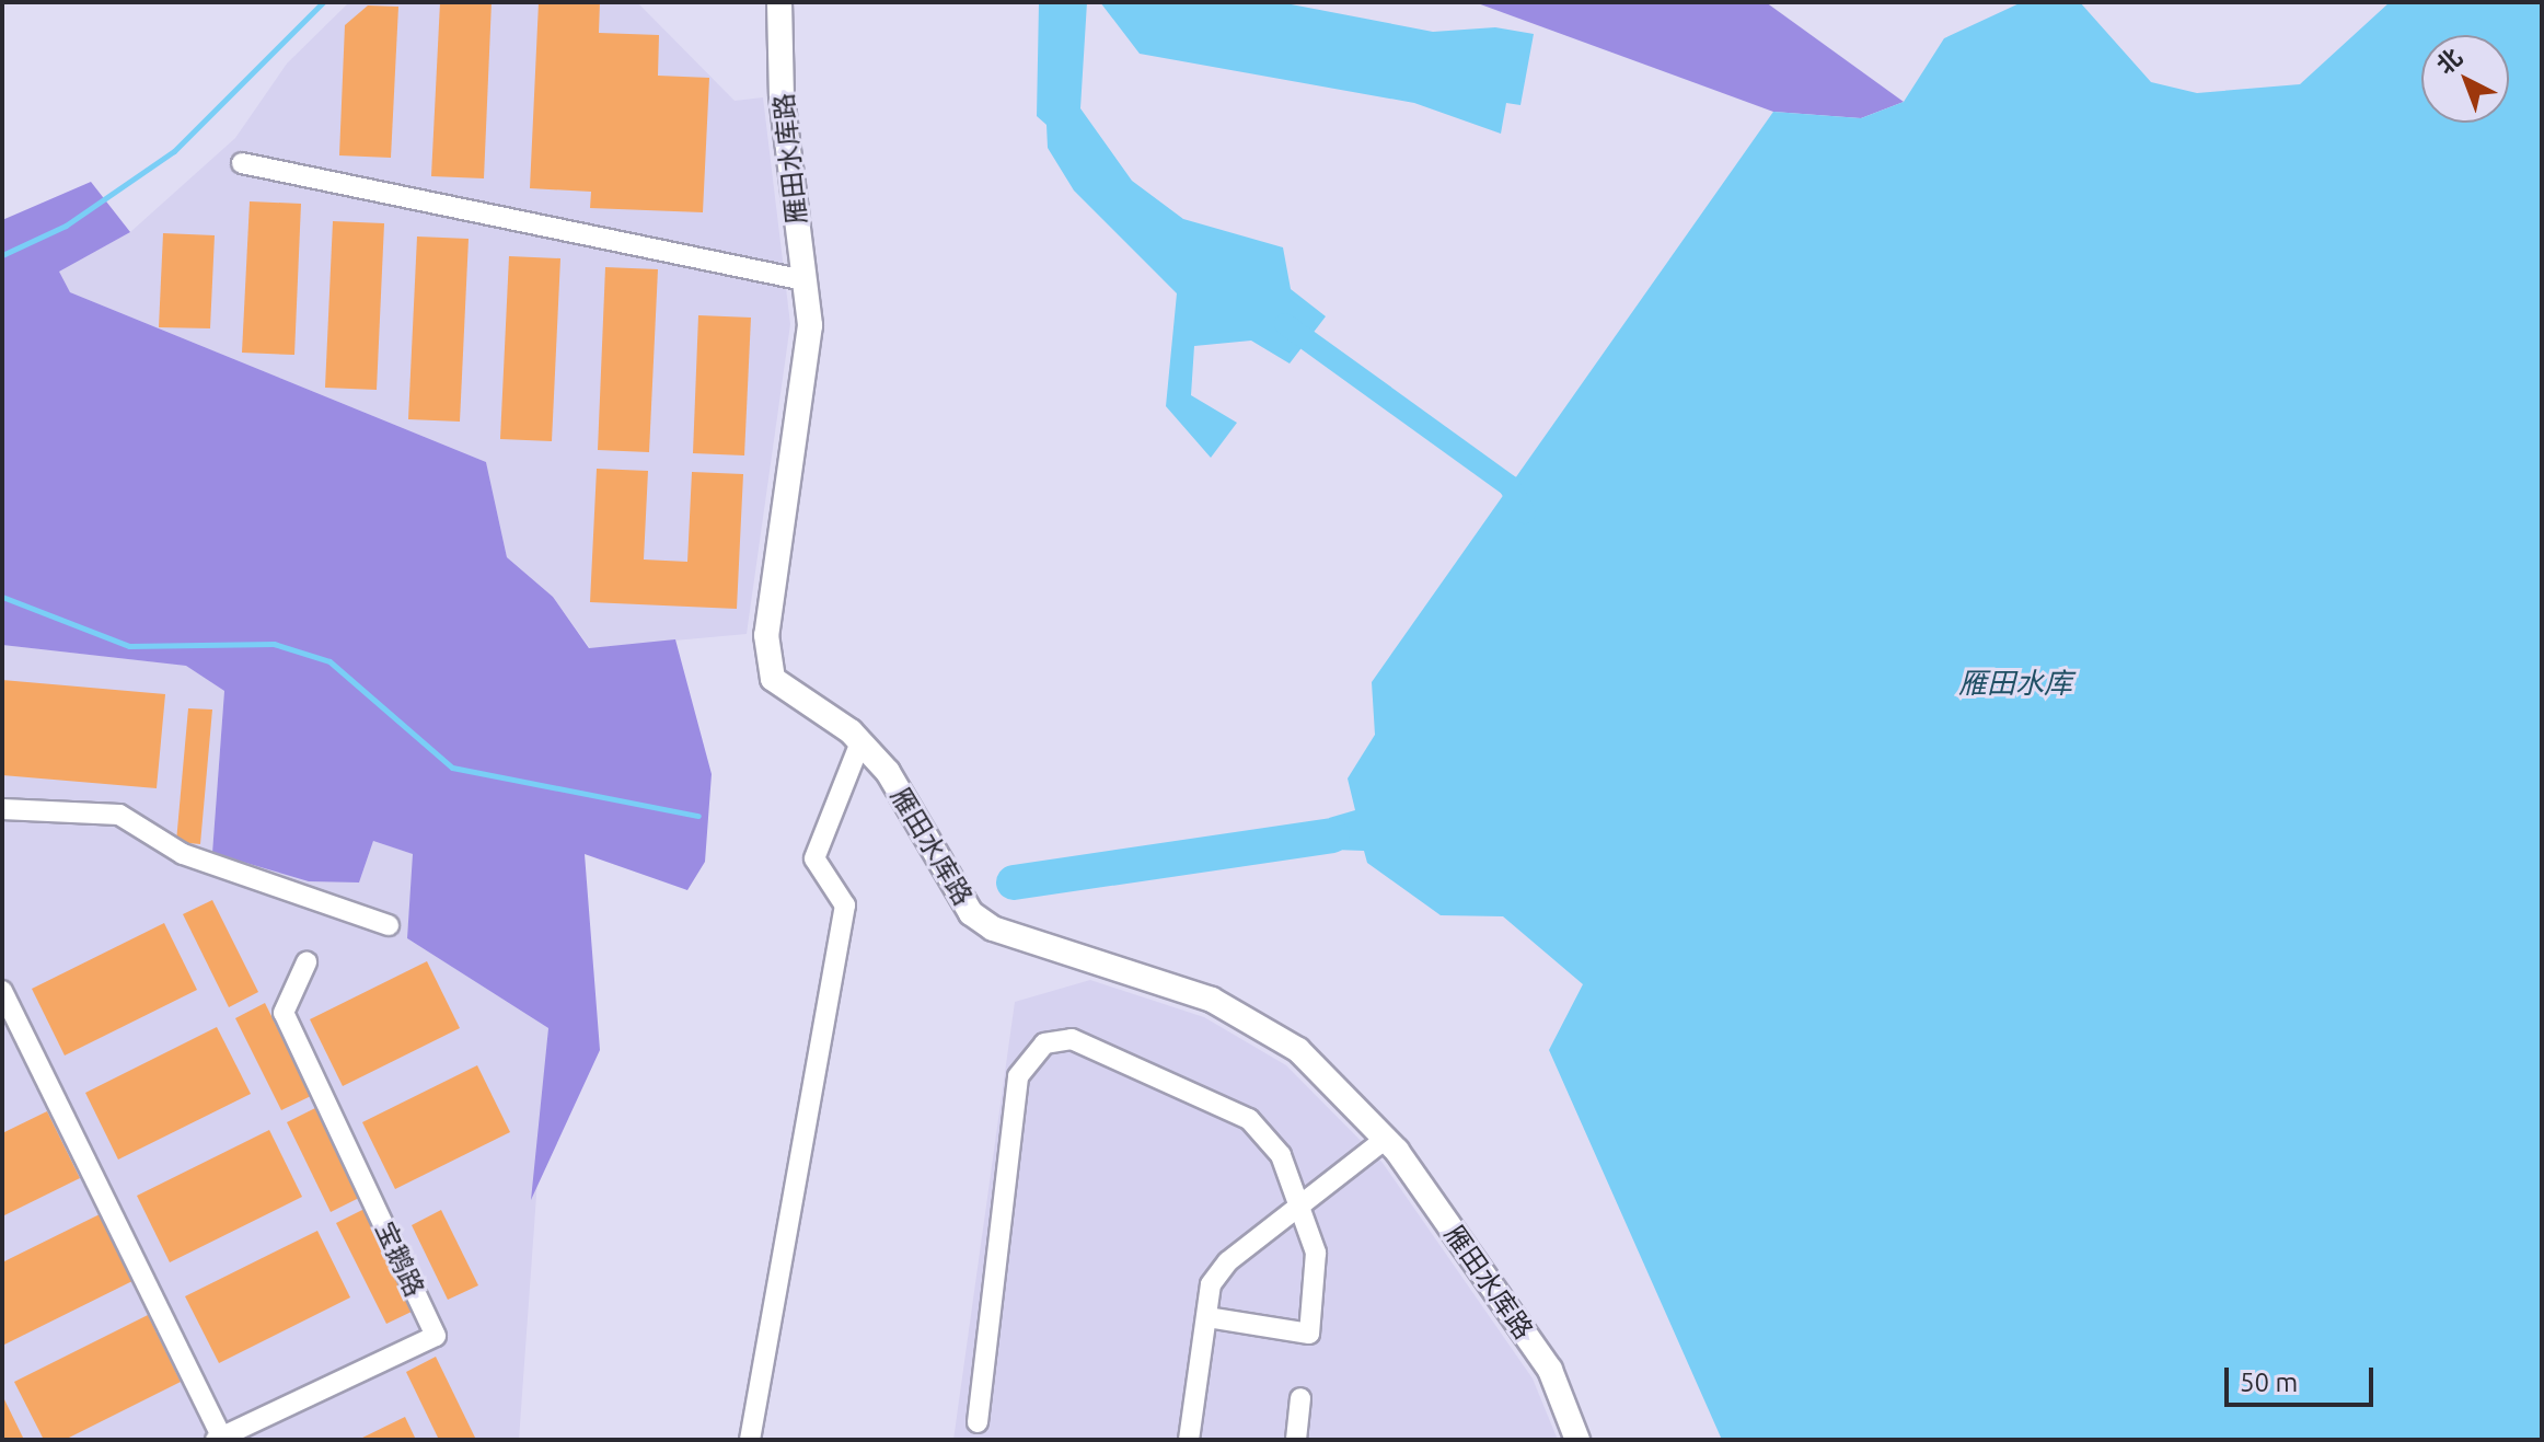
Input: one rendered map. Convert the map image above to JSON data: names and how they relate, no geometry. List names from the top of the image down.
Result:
{
  "streets": {
    "main road": ["雁田水库路"],
    "lane": ["宝鹅路"]
  },
  "water": ["雁田水库"],
  "scale_bar": "50 m",
  "north": "top left"
}
